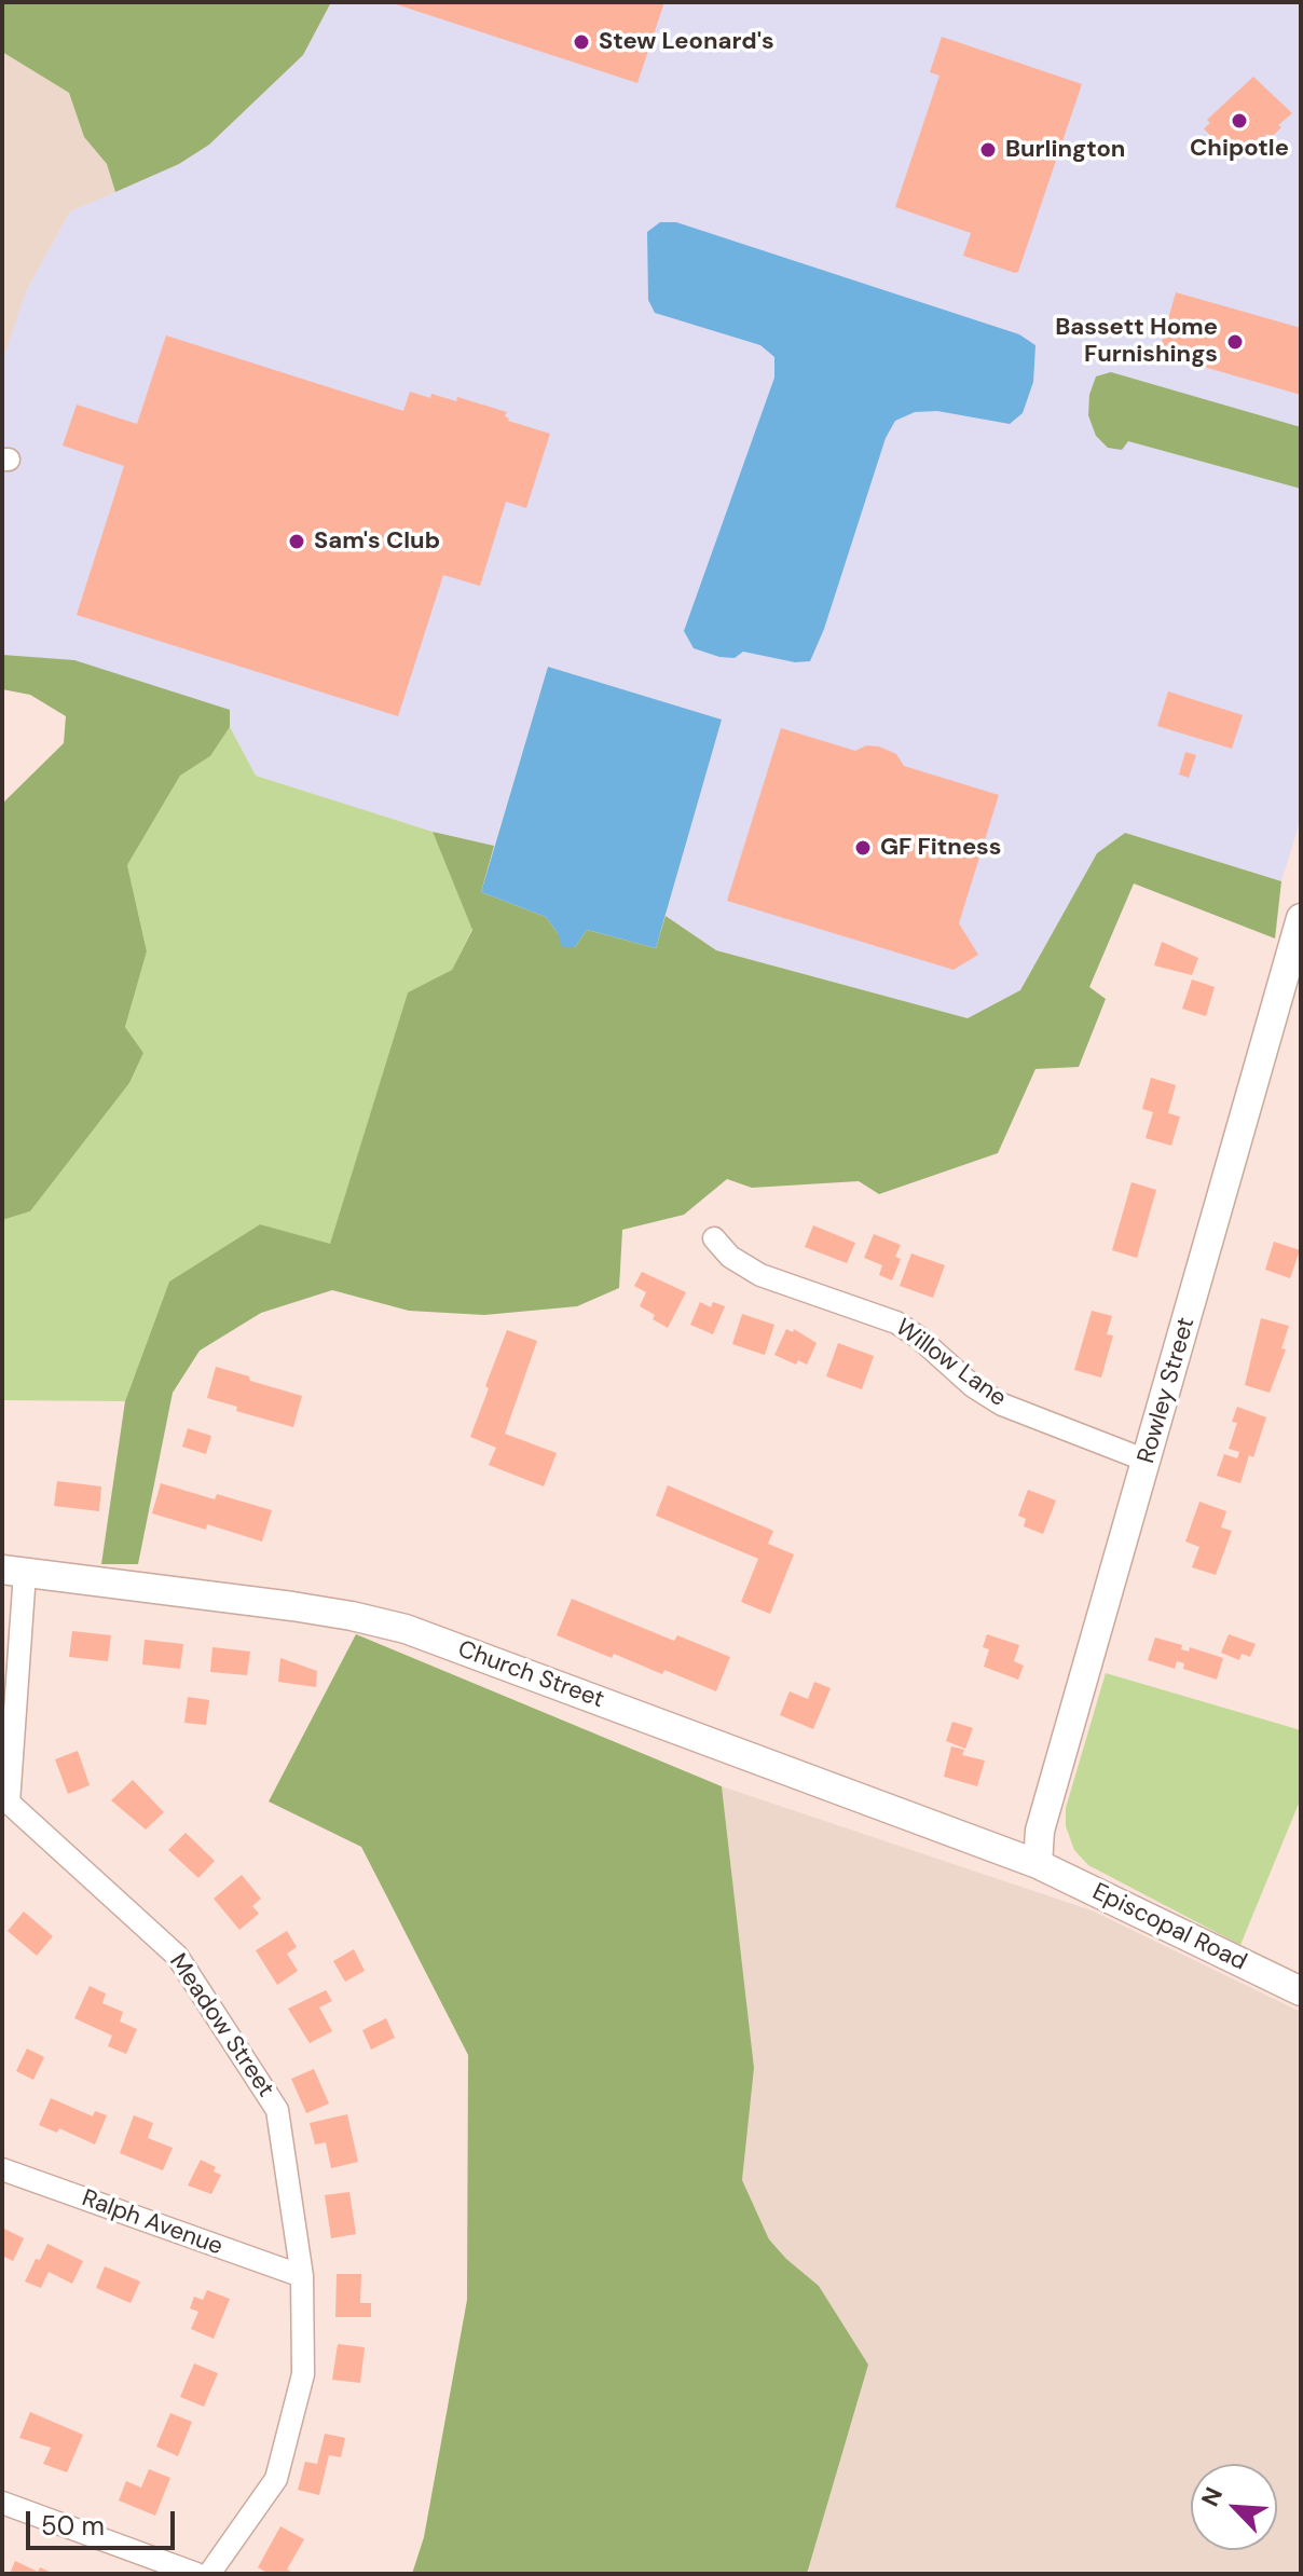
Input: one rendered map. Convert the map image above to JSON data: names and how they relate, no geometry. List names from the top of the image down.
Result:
{
  "streets": {
    "street": [
      "Willow Lane",
      "Rowley Street",
      "Church Street",
      "Episcopal Road",
      "Meadow Street",
      "Ralph Avenue"
    ]
  },
  "crossings": [
    ["Willow Lane", "Rowley Street"],
    ["Rowley Street", "Church Street"],
    ["Rowley Street", "Episcopal Road"],
    ["Church Street", "Episcopal Road"],
    ["Church Street", "Meadow Street"],
    ["Meadow Street", "Ralph Avenue"]
  ],
  "places": [
    "Stew Leonard's",
    "Chipotle",
    "Burlington",
    "Bassett Home Furnishings",
    "Sam's Club",
    "GF Fitness"
  ],
  "scale_bar": "50 m",
  "north": "top left"
}
